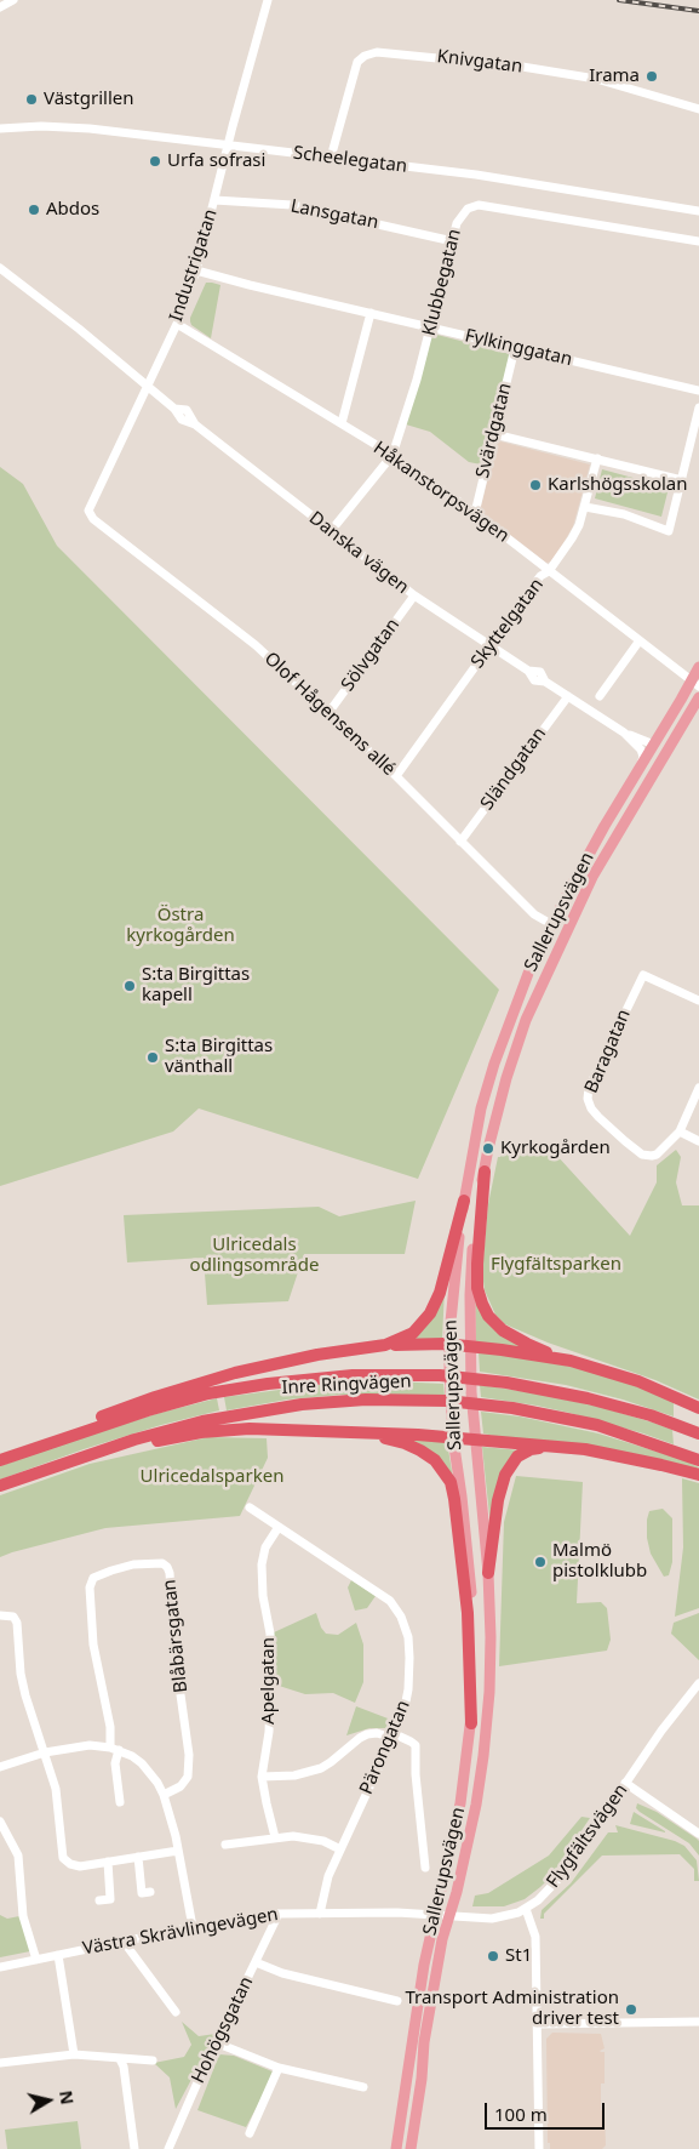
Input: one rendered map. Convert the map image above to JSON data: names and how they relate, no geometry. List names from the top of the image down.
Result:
{
  "streets": {
    "highway": ["Inre Ringvägen"],
    "main road": ["Sallerupsvägen"],
    "street": [
      "Knivgatan",
      "Scheelegatan",
      "Lansgatan",
      "Industrigatan",
      "Klubbegatan",
      "Fylkinggatan",
      "Svärdgatan",
      "Håkanstorpsvägen",
      "Danska vägen",
      "Skyttelgatan",
      "Sölvgatan",
      "Olof Hågensens allé",
      "Sländgatan",
      "Baragatan",
      "Blåbärsgatan",
      "Apelgatan",
      "Pärongatan",
      "Flygfältsvägen",
      "Västra Skrävlingevägen",
      "Hohögsgatan"
    ]
  },
  "crossings": [
    ["Knivgatan", "Scheelegatan"],
    ["Scheelegatan", "Industrigatan"],
    ["Lansgatan", "Industrigatan"],
    ["Lansgatan", "Klubbegatan"],
    ["Industrigatan", "Fylkinggatan"],
    ["Industrigatan", "Håkanstorpsvägen"],
    ["Industrigatan", "Danska vägen"],
    ["Industrigatan", "Olof Hågensens allé"],
    ["Klubbegatan", "Fylkinggatan"],
    ["Klubbegatan", "Håkanstorpsvägen"],
    ["Klubbegatan", "Danska vägen"],
    ["Fylkinggatan", "Svärdgatan"],
    ["Svärdgatan", "Håkanstorpsvägen"],
    ["Håkanstorpsvägen", "Skyttelgatan"],
    ["Håkanstorpsvägen", "Sallerupsvägen"],
    ["Danska vägen", "Skyttelgatan"],
    ["Danska vägen", "Sölvgatan"],
    ["Danska vägen", "Sländgatan"],
    ["Danska vägen", "Sallerupsvägen"],
    ["Skyttelgatan", "Olof Hågensens allé"],
    ["Sölvgatan", "Olof Hågensens allé"],
    ["Olof Hågensens allé", "Sländgatan"],
    ["Olof Hågensens allé", "Sallerupsvägen"],
    ["Sallerupsvägen", "Flygfältsvägen"],
    ["Sallerupsvägen", "Västra Skrävlingevägen"],
    ["Apelgatan", "Pärongatan"],
    ["Pärongatan", "Västra Skrävlingevägen"],
    ["Flygfältsvägen", "Västra Skrävlingevägen"],
    ["Västra Skrävlingevägen", "Hohögsgatan"]
  ],
  "parks": [
    "Östra kyrkogården",
    "Ulricedals odlingsområde",
    "Flygfältsparken",
    "Ulricedalsparken"
  ],
  "places": [
    "Irama",
    "Västgrillen",
    "Urfa sofrasi",
    "Abdos",
    "Karlshögsskolan",
    "S:ta Birgittas kapell",
    "S:ta Birgittas vänthall",
    "Kyrkogården",
    "Malmö pistolklubb",
    "St1",
    "Transport Administration driver test"
  ],
  "scale_bar": "100 m",
  "north": "right"
}
